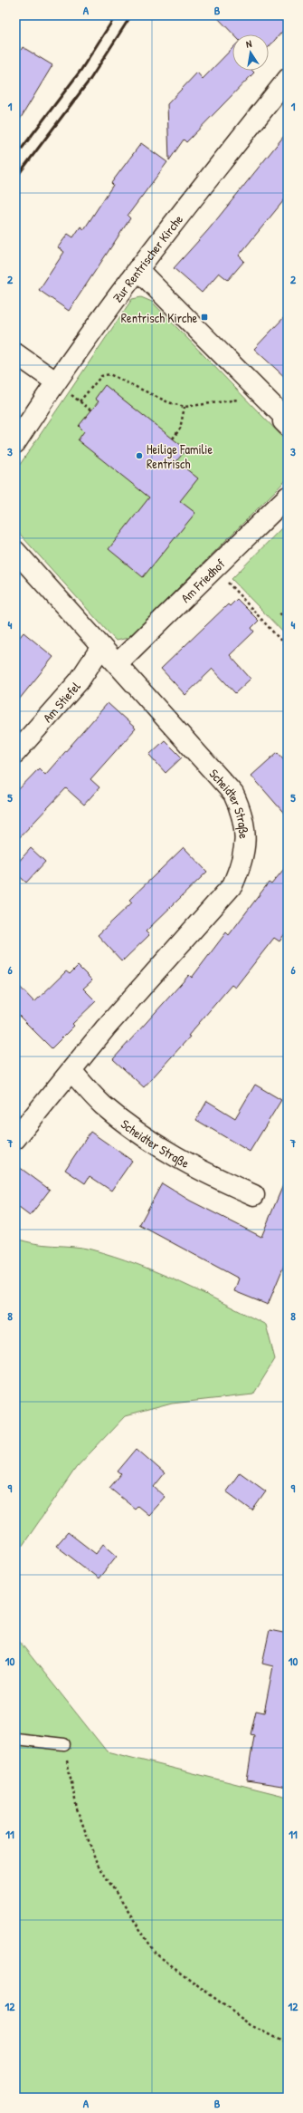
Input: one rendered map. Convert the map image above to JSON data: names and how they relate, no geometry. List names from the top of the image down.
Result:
{
  "streets": {
    "street": [
      "Zur Rentrischer Kirche",
      "Am Friedhof",
      "Am Stiefel",
      "Scheidter Straße"
    ]
  },
  "crossings": [
    ["Am Friedhof", "Scheidter Straße"],
    ["Am Stiefel", "Scheidter Straße"]
  ],
  "places": {
    "transit": ["Rentrisch Kirche"],
    "other": ["Heilige Familie Rentrisch"]
  },
  "north": "top",
  "grid": {
    "columns": ["A", "B"],
    "rows": [
      "1",
      "2",
      "3",
      "4",
      "5",
      "6",
      "7",
      "8",
      "9",
      "10",
      "11",
      "12"
    ]
  }
}
